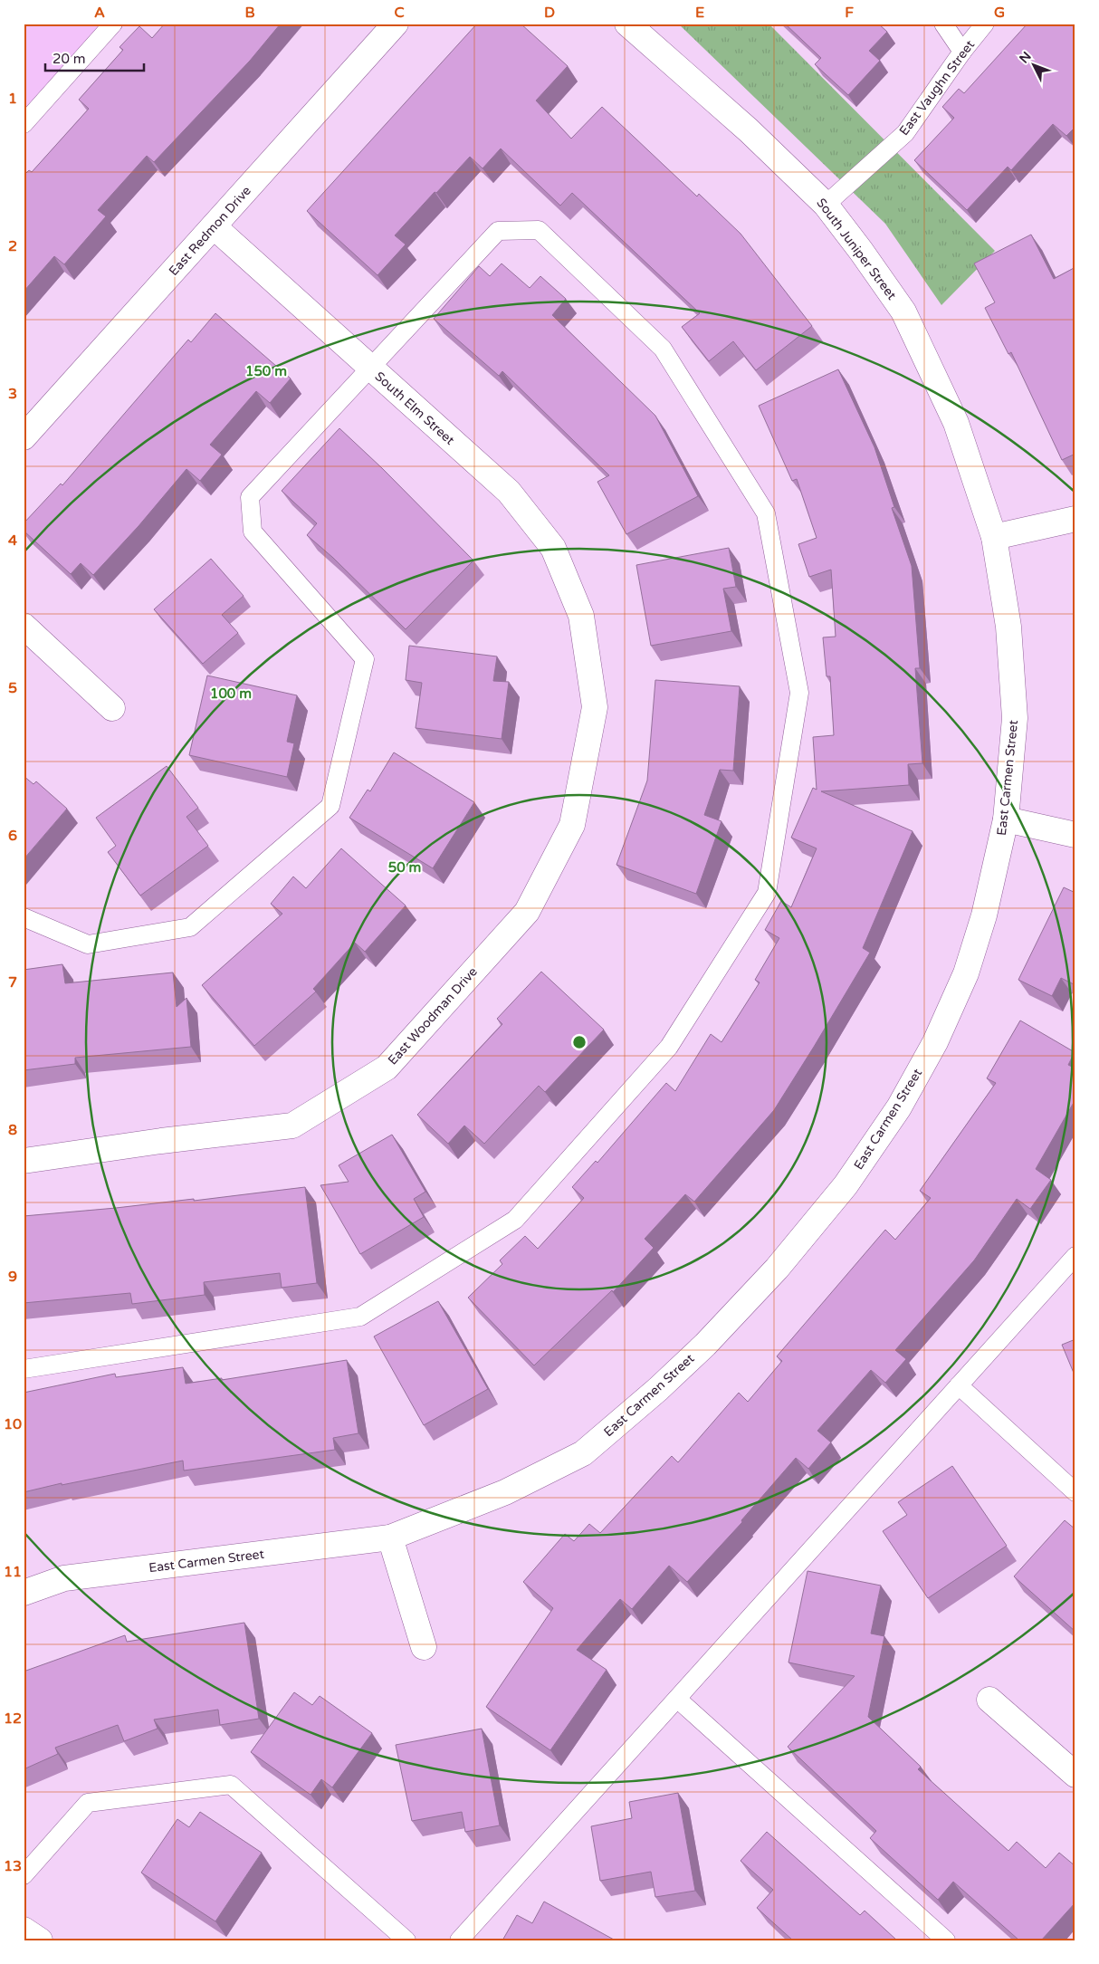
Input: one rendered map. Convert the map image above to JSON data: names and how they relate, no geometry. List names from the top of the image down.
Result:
{
  "streets": {
    "street": [
      "East Redmon Drive",
      "South Juniper Street",
      "South Elm Street",
      "East Carmen Street",
      "East Woodman Drive"
    ],
    "lane": ["East Vaughn Street"]
  },
  "crossings": [
    ["East Vaughn Street", "South Juniper Street"],
    ["East Redmon Drive", "South Elm Street"],
    ["South Juniper Street", "East Carmen Street"],
    ["South Elm Street", "East Woodman Drive"]
  ],
  "scale_bar": "20 m",
  "north": "top left",
  "grid": {
    "columns": [
      "A",
      "B",
      "C",
      "D",
      "E",
      "F",
      "G"
    ],
    "rows": [
      "1",
      "2",
      "3",
      "4",
      "5",
      "6",
      "7",
      "8",
      "9",
      "10",
      "11",
      "12",
      "13"
    ]
  },
  "rings": ["150 m", "100 m", "50 m"]
}
